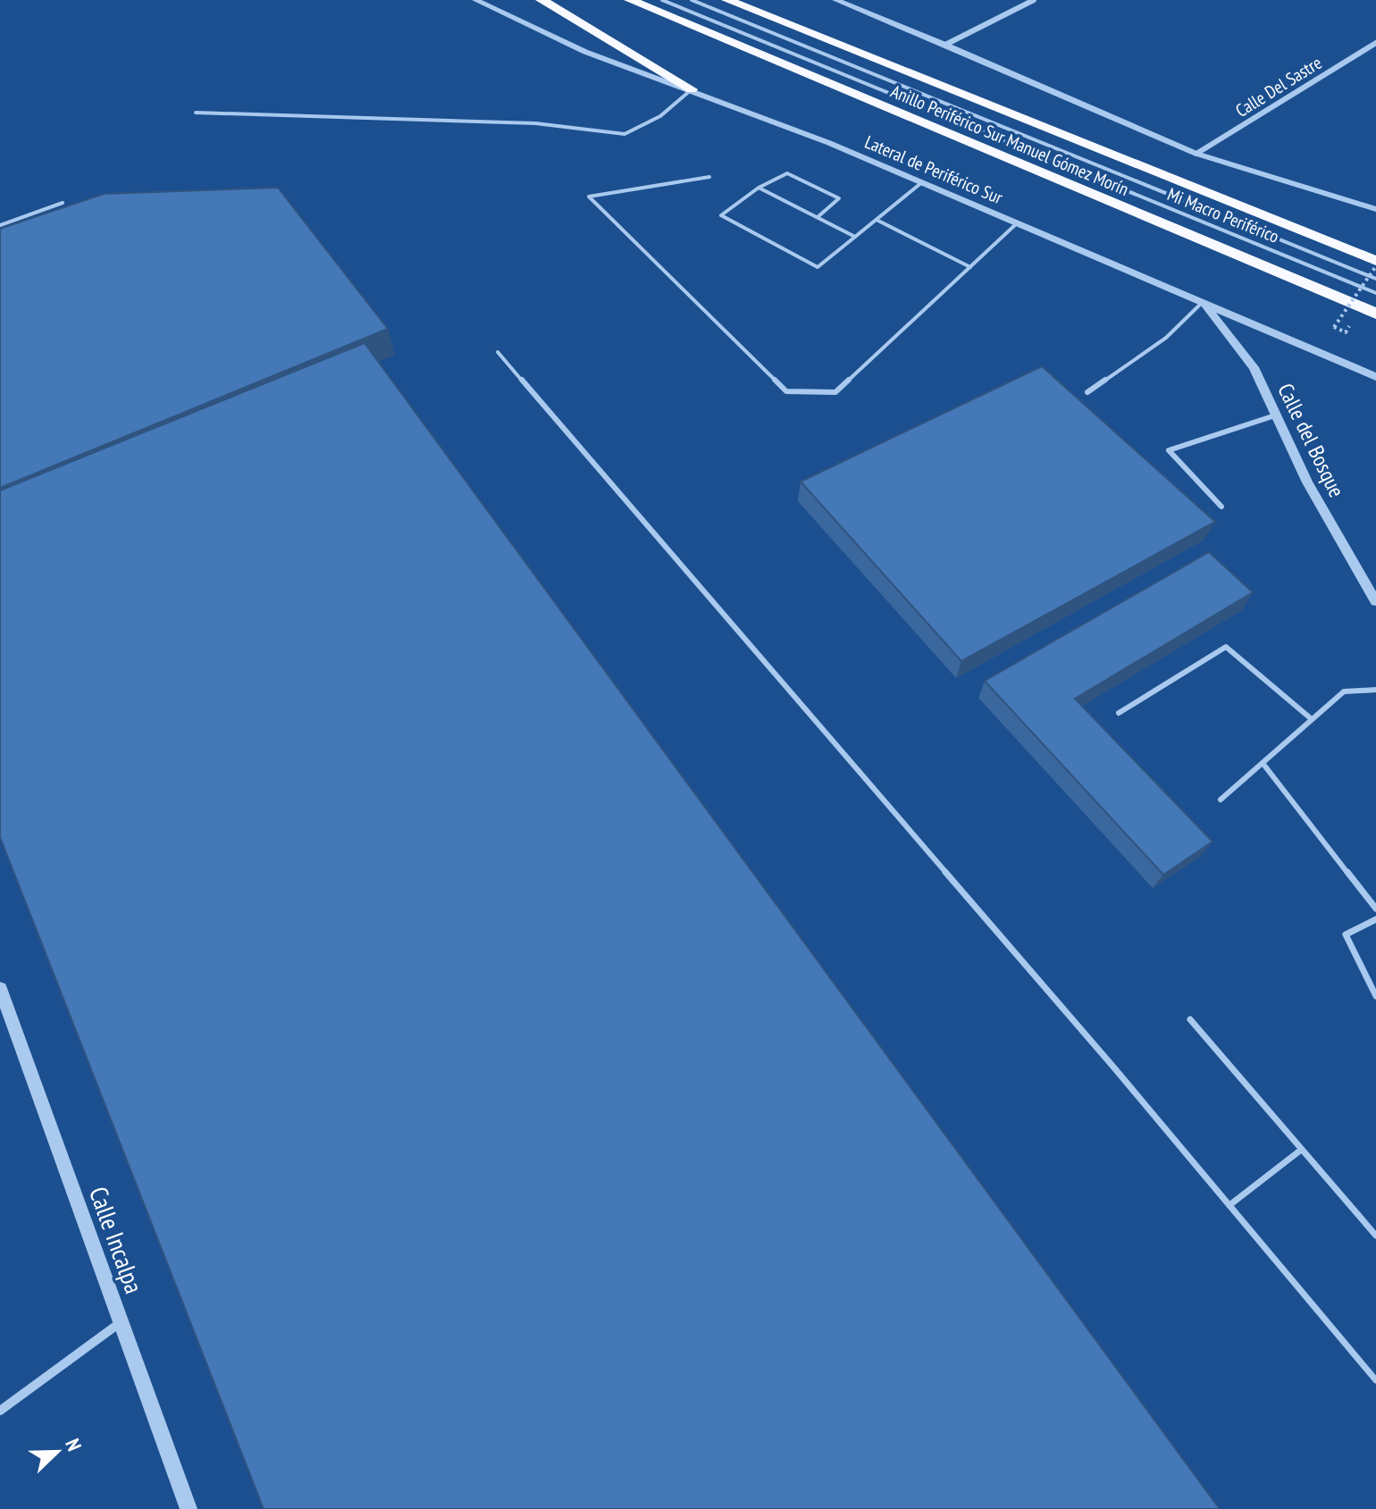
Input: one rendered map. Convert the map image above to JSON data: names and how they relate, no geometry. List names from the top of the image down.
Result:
{
  "streets": {
    "highway": ["Anillo Periférico Sur Manuel Gómez Morín"],
    "street": [
      "Calle Del Sastre",
      "Lateral de Periférico Sur",
      "Calle del Bosque",
      "Calle Incalpa"
    ],
    "lane": ["Mi Macro Periférico"]
  },
  "crossings": [
    ["Lateral de Periférico Sur", "Calle del Bosque"]
  ],
  "north": "top right"
}
